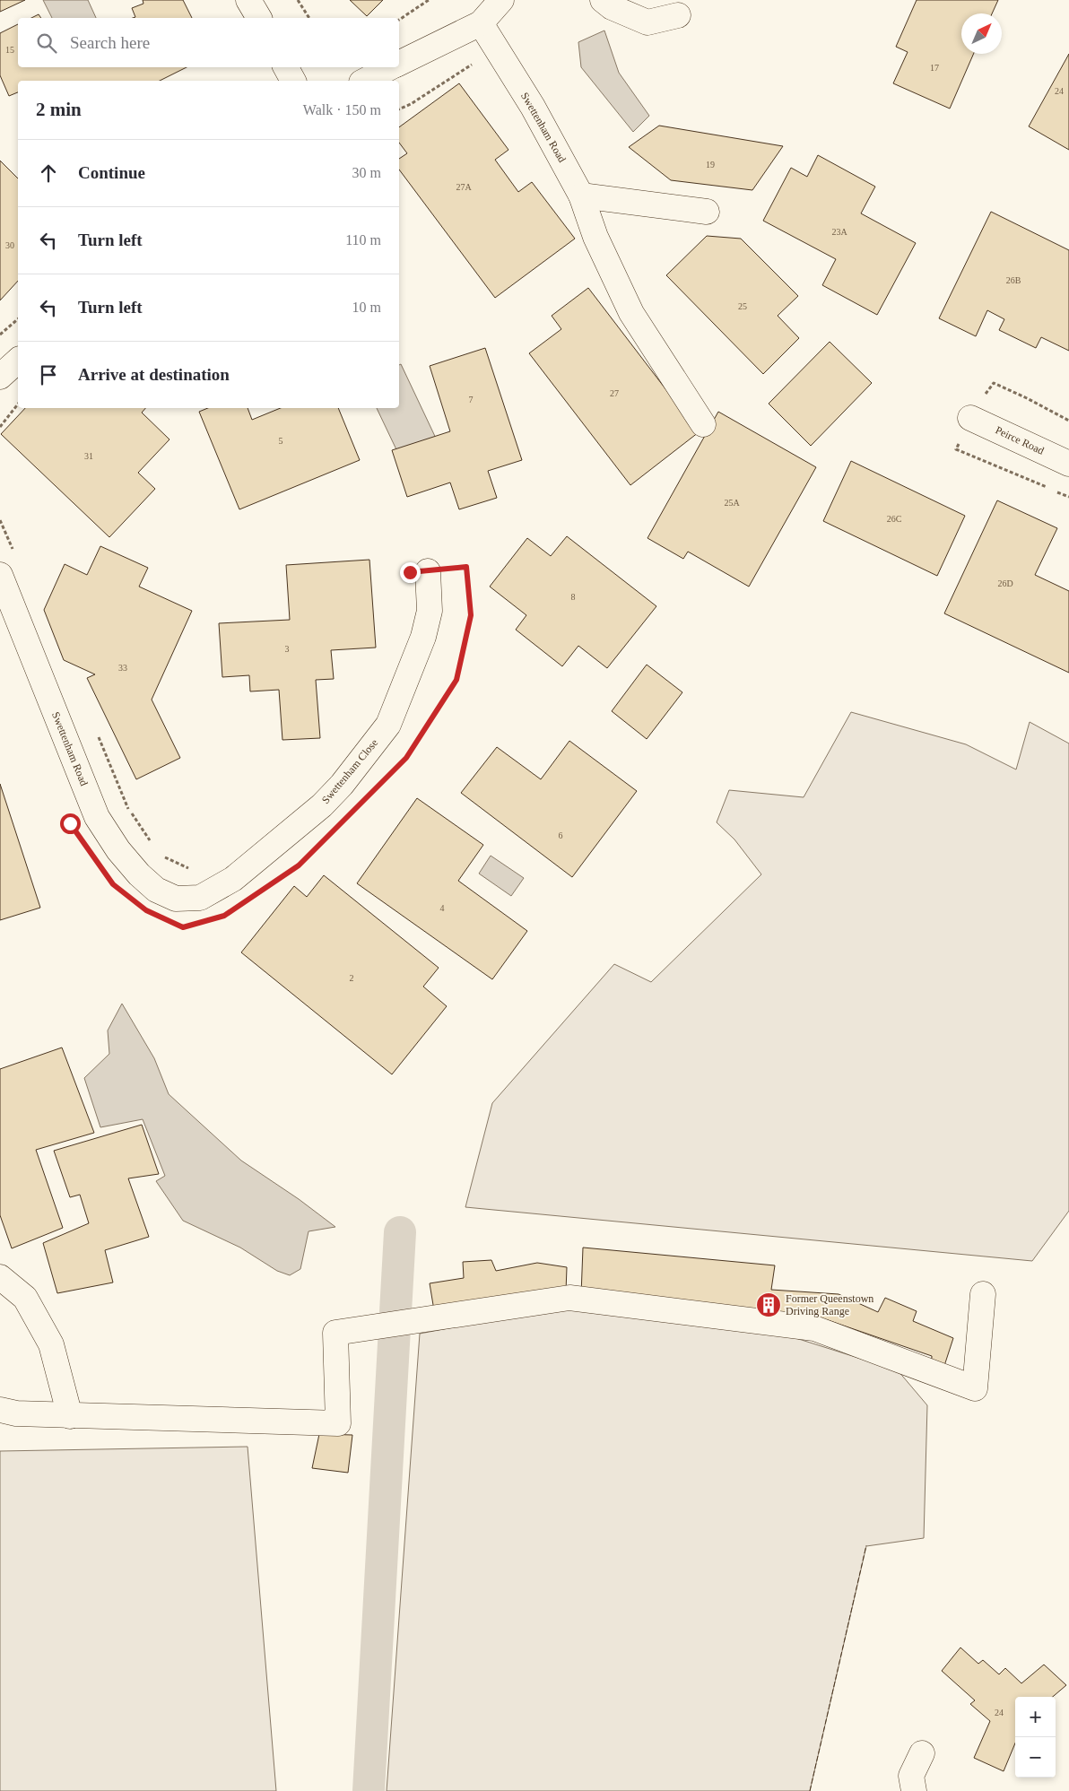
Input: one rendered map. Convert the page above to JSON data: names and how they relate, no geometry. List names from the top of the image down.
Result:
{
  "streets": {
    "street": ["Swettenham Road", "Peirce Road", "Swettenham Close"]
  },
  "crossings": [
    ["Swettenham Road", "Swettenham Close"]
  ],
  "places": {
    "building": ["Former Queenstown Driving Range"]
  },
  "house_numbers": [
    "15",
    "17",
    "24",
    "19",
    "27A",
    "23A",
    "30",
    "26B",
    "25",
    "27",
    "7",
    "5",
    "31",
    "25A",
    "26C",
    "26D",
    "8",
    "3",
    "33",
    "6",
    "4",
    "2",
    "24"
  ],
  "north": "top right",
  "page": {
    "search": "Search here",
    "heading": ["2 min", "Walk · 150 m"],
    "list": [
      ["Continue", "30 m"],
      ["Turn left", "110 m"],
      ["Turn left", "10 m"],
      "Arrive at destination"
    ],
    "map_buttons": ["+", "−"]
  }
}
